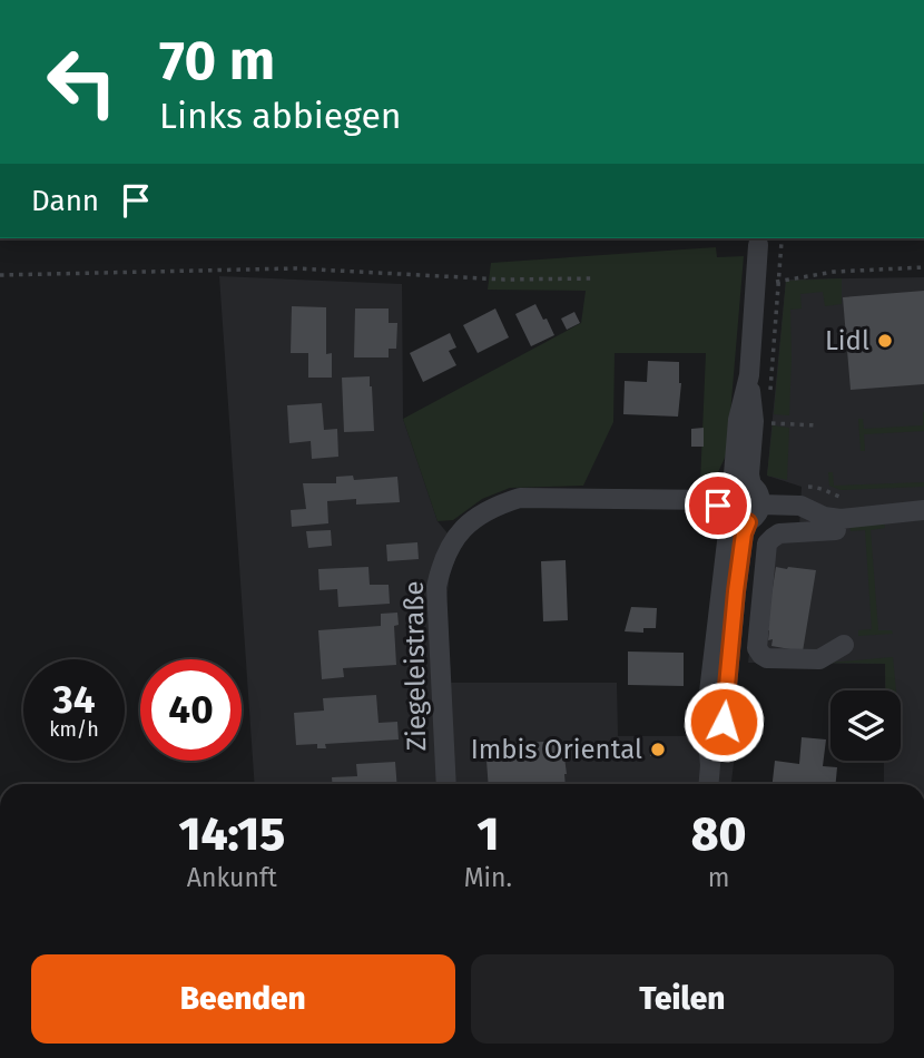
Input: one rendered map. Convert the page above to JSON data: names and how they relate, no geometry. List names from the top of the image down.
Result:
{
  "streets": {
    "street": ["Ziegeleistraße"]
  },
  "places": ["Lidl", "Imbis Oriental"],
  "page": {
    "turn": ["70 m", "Links abbiegen"],
    "then": "Dann",
    "speed": "34 km/h",
    "limit": "40",
    "eta": [
      "14:15",
      "Ankunft",
      "1",
      "Min.",
      "80",
      "m"
    ],
    "buttons": ["Beenden", "Teilen"]
  }
}
